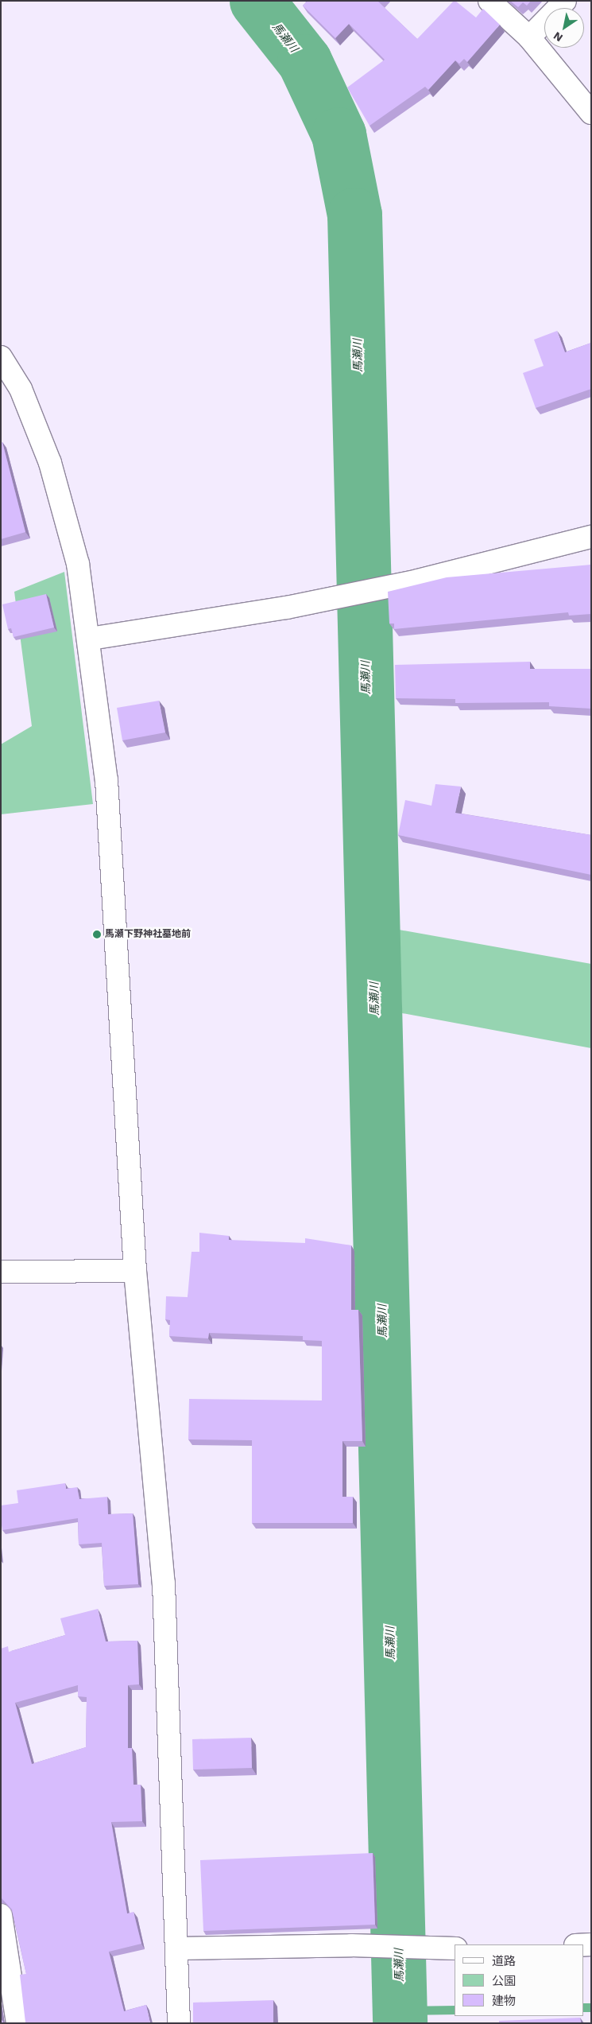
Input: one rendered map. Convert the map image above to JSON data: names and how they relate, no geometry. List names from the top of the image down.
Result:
{
  "water": ["馬瀬川"],
  "places": ["馬瀬下野神社墓地前"],
  "legend": ["道路", "公園", "建物"],
  "north": "bottom left"
}
